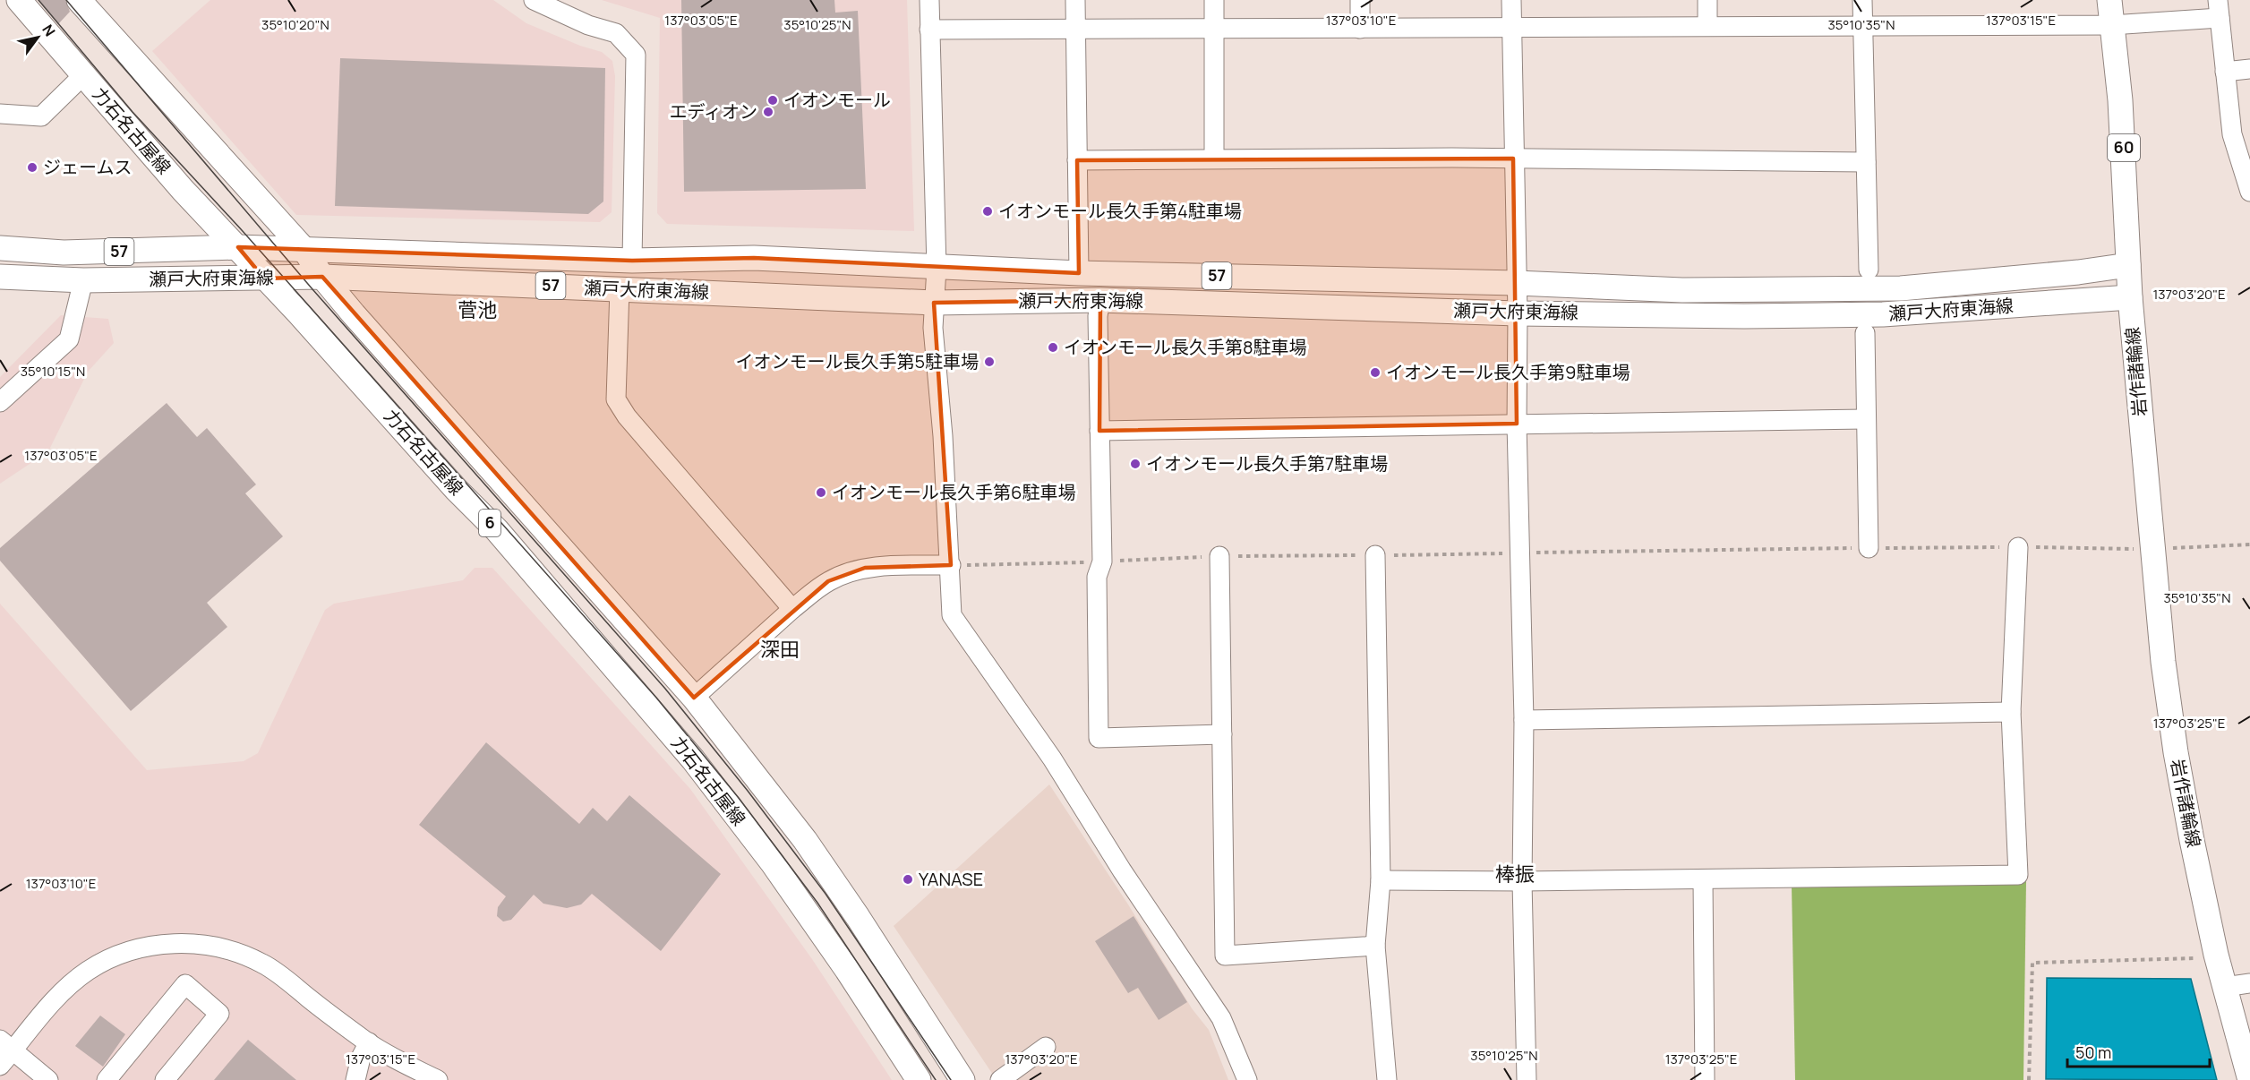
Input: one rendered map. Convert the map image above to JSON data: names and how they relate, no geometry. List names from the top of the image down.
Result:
{
  "streets": {
    "main road": [
      "力石名古屋線",
      "60",
      "57",
      "瀬戸大府東海線",
      "岩作諸輪線",
      "6"
    ]
  },
  "crossings": [
    ["力石名古屋線", "瀬戸大府東海線"],
    ["60", "瀬戸大府東海線"],
    ["60", "岩作諸輪線"],
    ["瀬戸大府東海線", "岩作諸輪線"],
    ["瀬戸大府東海線", "6"]
  ],
  "districts": ["菅池", "深田", "棒振"],
  "places": [
    "イオンモール",
    "エディオン",
    "ジェームス",
    "イオンモール長久手第4駐車場",
    "イオンモール長久手第8駐車場",
    "イオンモール長久手第5駐車場",
    "イオンモール長久手第9駐車場",
    "イオンモール長久手第7駐車場",
    "イオンモール長久手第6駐車場",
    "YANASE"
  ],
  "scale_bar": "50 m",
  "north": "top right",
  "coordinates": [
    "137°03'05\"E",
    "137°03'10\"E",
    "137°03'15\"E",
    "35°10'20\"N",
    "35°10'25\"N",
    "35°10'35\"N",
    "137°03'20\"E",
    "35°10'15\"N",
    "137°03'25\"E"
  ]
}
